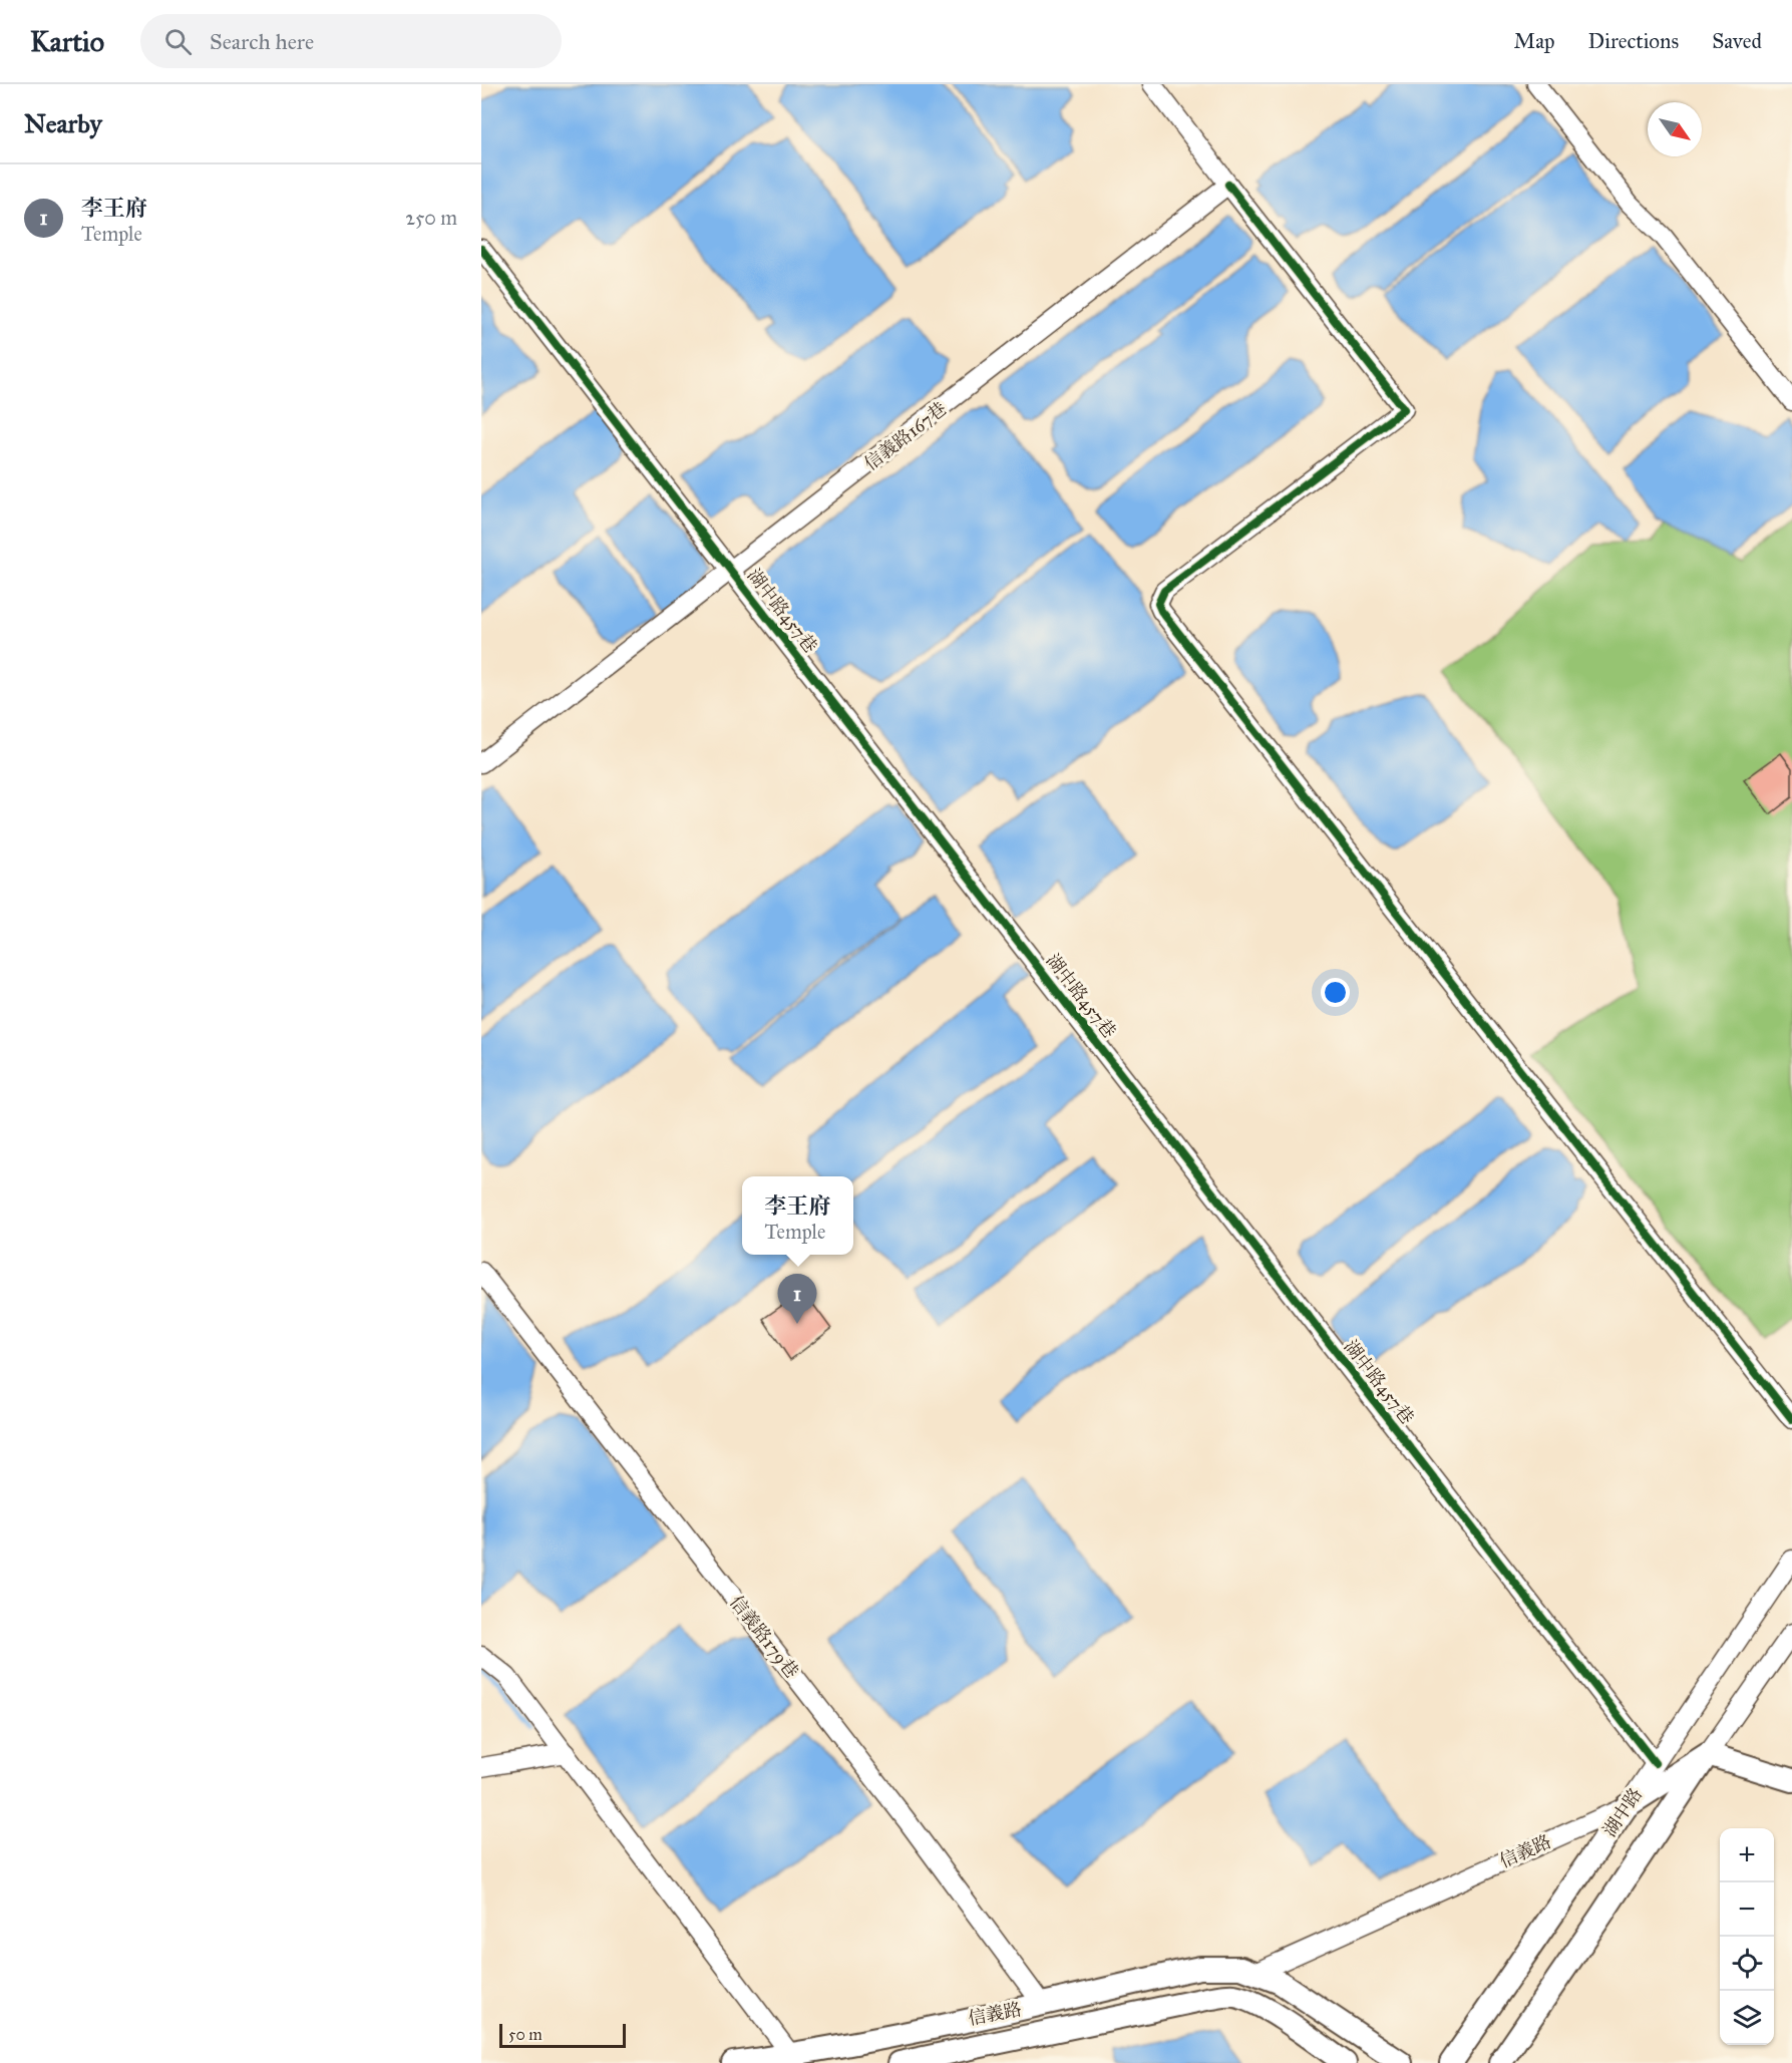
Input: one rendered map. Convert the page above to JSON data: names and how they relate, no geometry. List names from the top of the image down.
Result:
{
  "streets": {
    "main road": ["湖中路", "信義路"],
    "street": ["信義路167巷", "湖中路457巷", "信義路179巷"]
  },
  "crossings": [
    ["信義路167巷", "湖中路457巷"],
    ["湖中路457巷", "湖中路"],
    ["信義路179巷", "信義路"],
    ["湖中路", "信義路"]
  ],
  "scale_bar": "50 m",
  "north": "bottom right",
  "page": {
    "header": "Kartio",
    "search": "Search here",
    "nav": ["Map", "Directions", "Saved"],
    "heading": "Nearby",
    "list": [
      {
        "mark": "1",
        "name": "李王府",
        "note": "Temple",
        "value": "250 m"
      }
    ],
    "popup": ["李王府", "Temple"],
    "pins": "1",
    "map_buttons": ["+", "−"],
    "scale": "50 m"
  }
}
